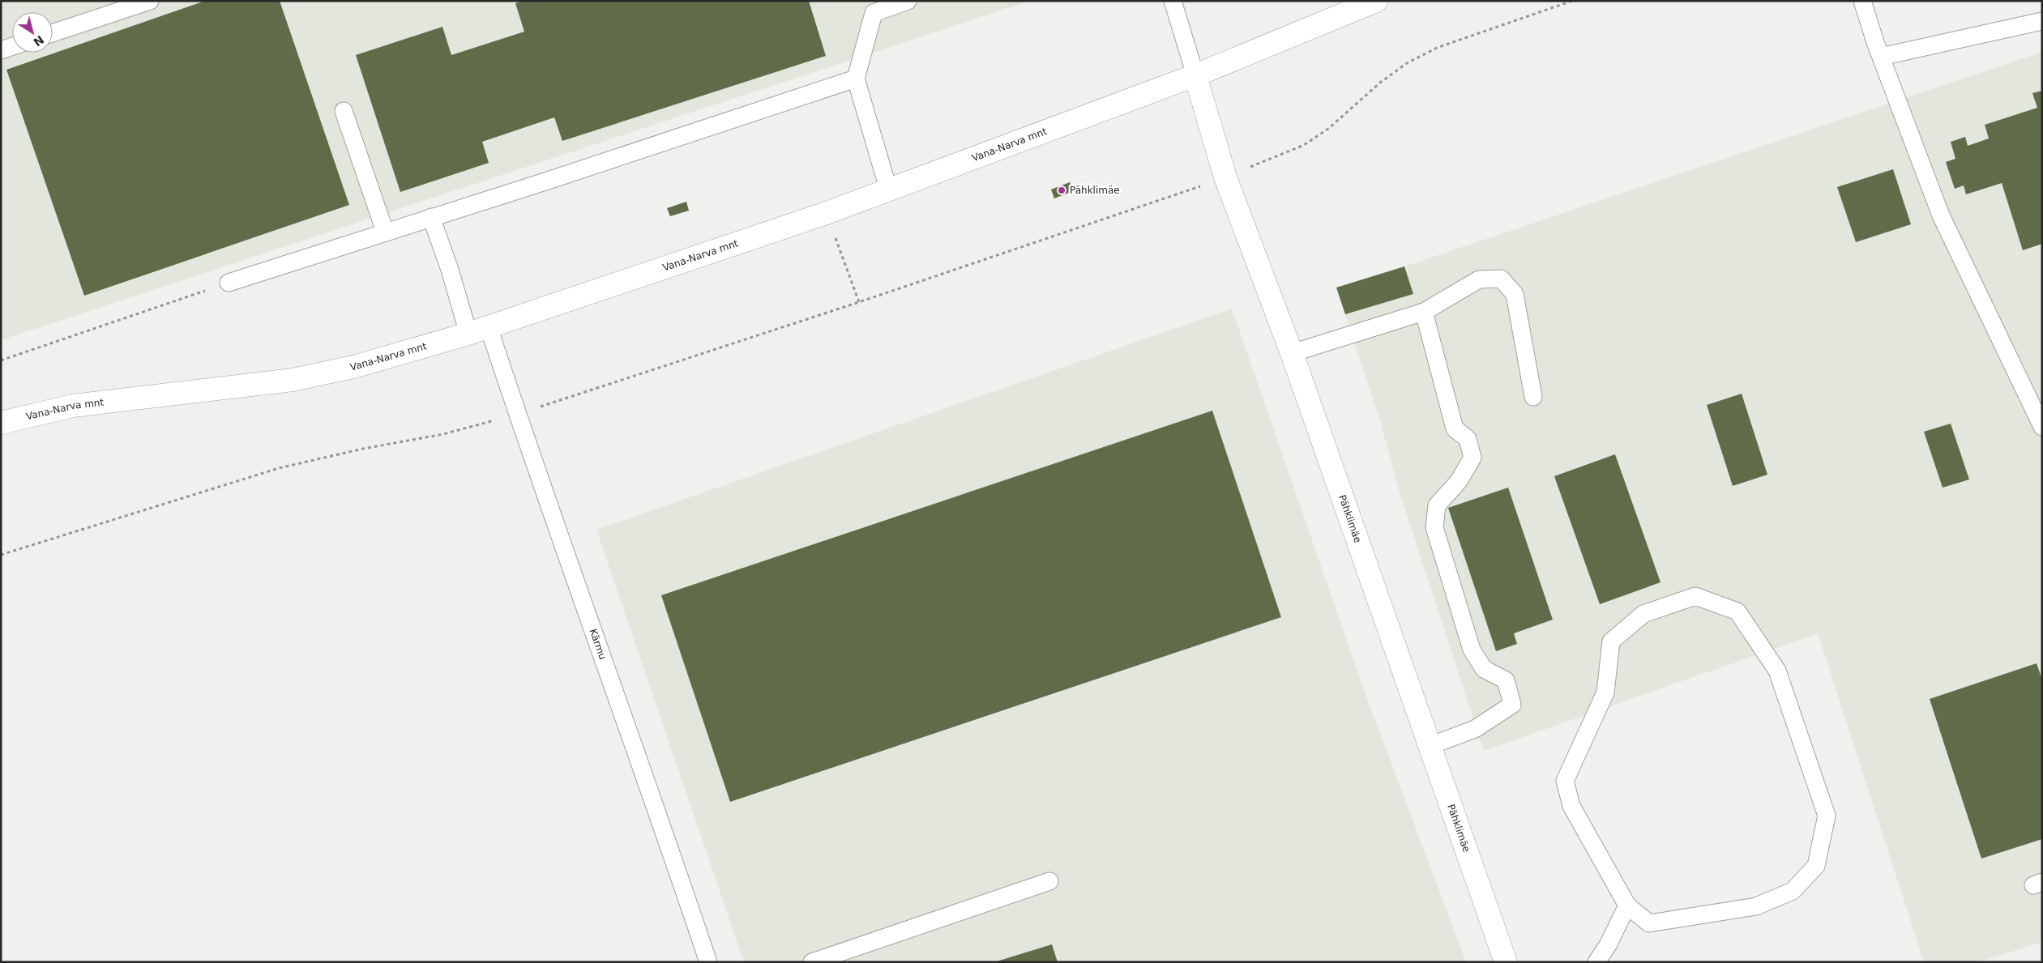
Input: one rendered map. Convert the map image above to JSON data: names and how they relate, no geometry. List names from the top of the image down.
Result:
{
  "streets": {
    "main road": ["Vana-Narva mnt", "Pähklimäe"],
    "lane": ["Kärmu"]
  },
  "crossings": [
    ["Vana-Narva mnt", "Pähklimäe"],
    ["Vana-Narva mnt", "Kärmu"]
  ],
  "places": ["Pähklimäe"],
  "north": "bottom right"
}
